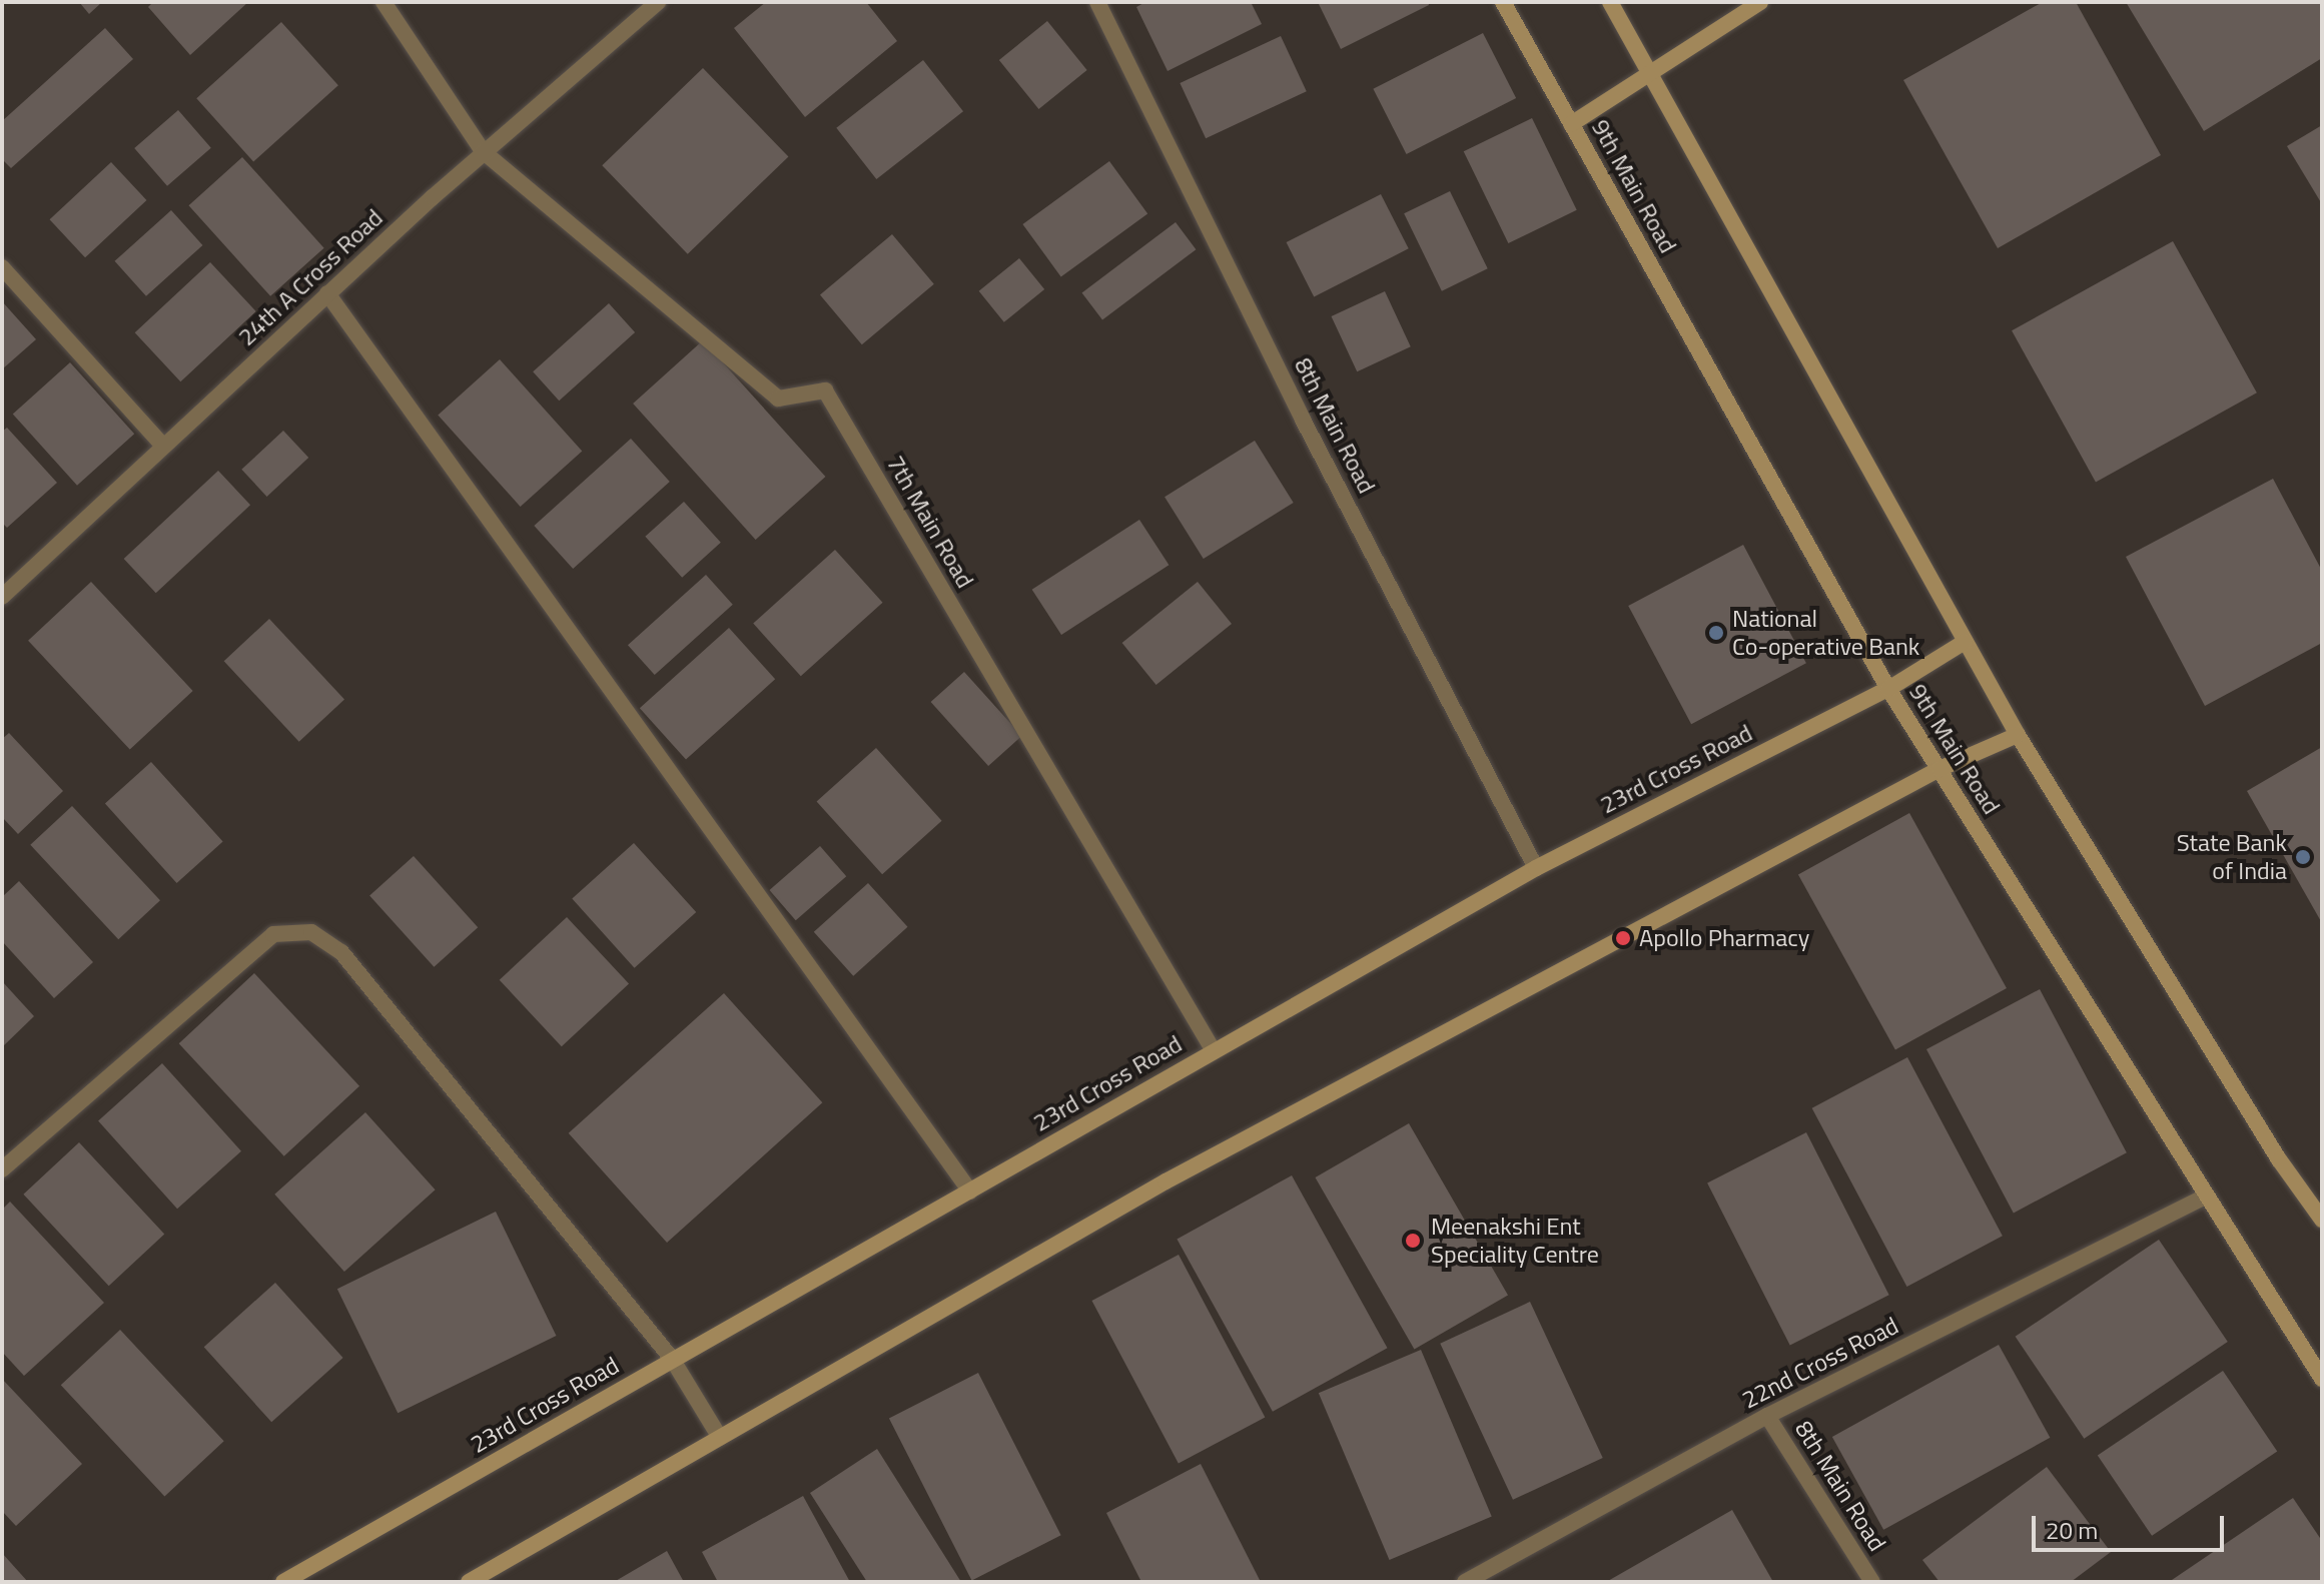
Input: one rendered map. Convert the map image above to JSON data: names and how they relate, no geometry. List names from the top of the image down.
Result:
{
  "streets": {
    "main road": ["9th Main Road", "23rd Cross Road"],
    "street": [
      "24th A Cross Road",
      "8th Main Road",
      "7th Main Road",
      "22nd Cross Road"
    ]
  },
  "crossings": [
    ["9th Main Road", "23rd Cross Road"],
    ["9th Main Road", "22nd Cross Road"],
    ["24th A Cross Road", "7th Main Road"],
    ["8th Main Road", "23rd Cross Road"],
    ["8th Main Road", "22nd Cross Road"],
    ["7th Main Road", "23rd Cross Road"]
  ],
  "places": [
    "National Co-operative Bank",
    "State Bank of India",
    "Apollo Pharmacy",
    "Meenakshi Ent Speciality Centre"
  ],
  "scale_bar": "20 m"
}
